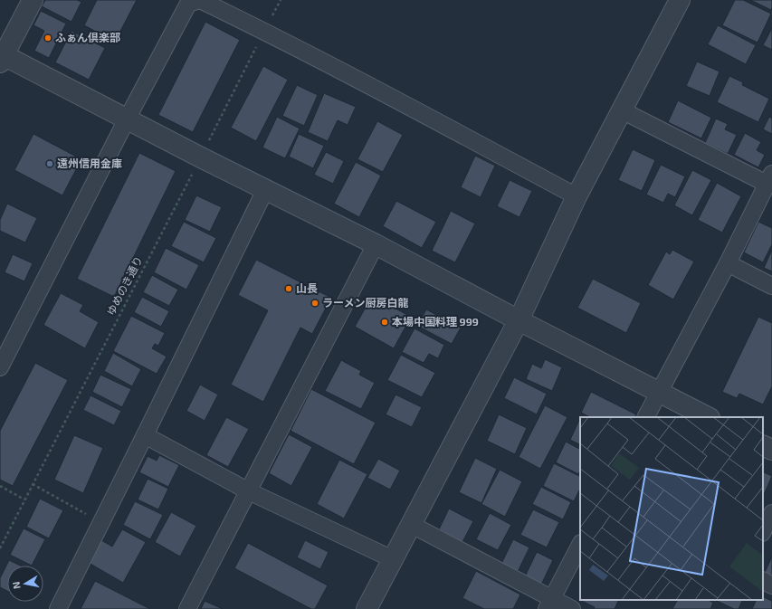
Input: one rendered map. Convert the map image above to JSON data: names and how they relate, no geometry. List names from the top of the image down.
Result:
{
  "streets": {
    "path": ["ゆめのき通り"]
  },
  "places": [
    "ふぁん倶楽部",
    "遠州信用金庫",
    "山長",
    "ラーメン厨房白龍",
    "本場中国料理 999"
  ],
  "north": "left"
}
